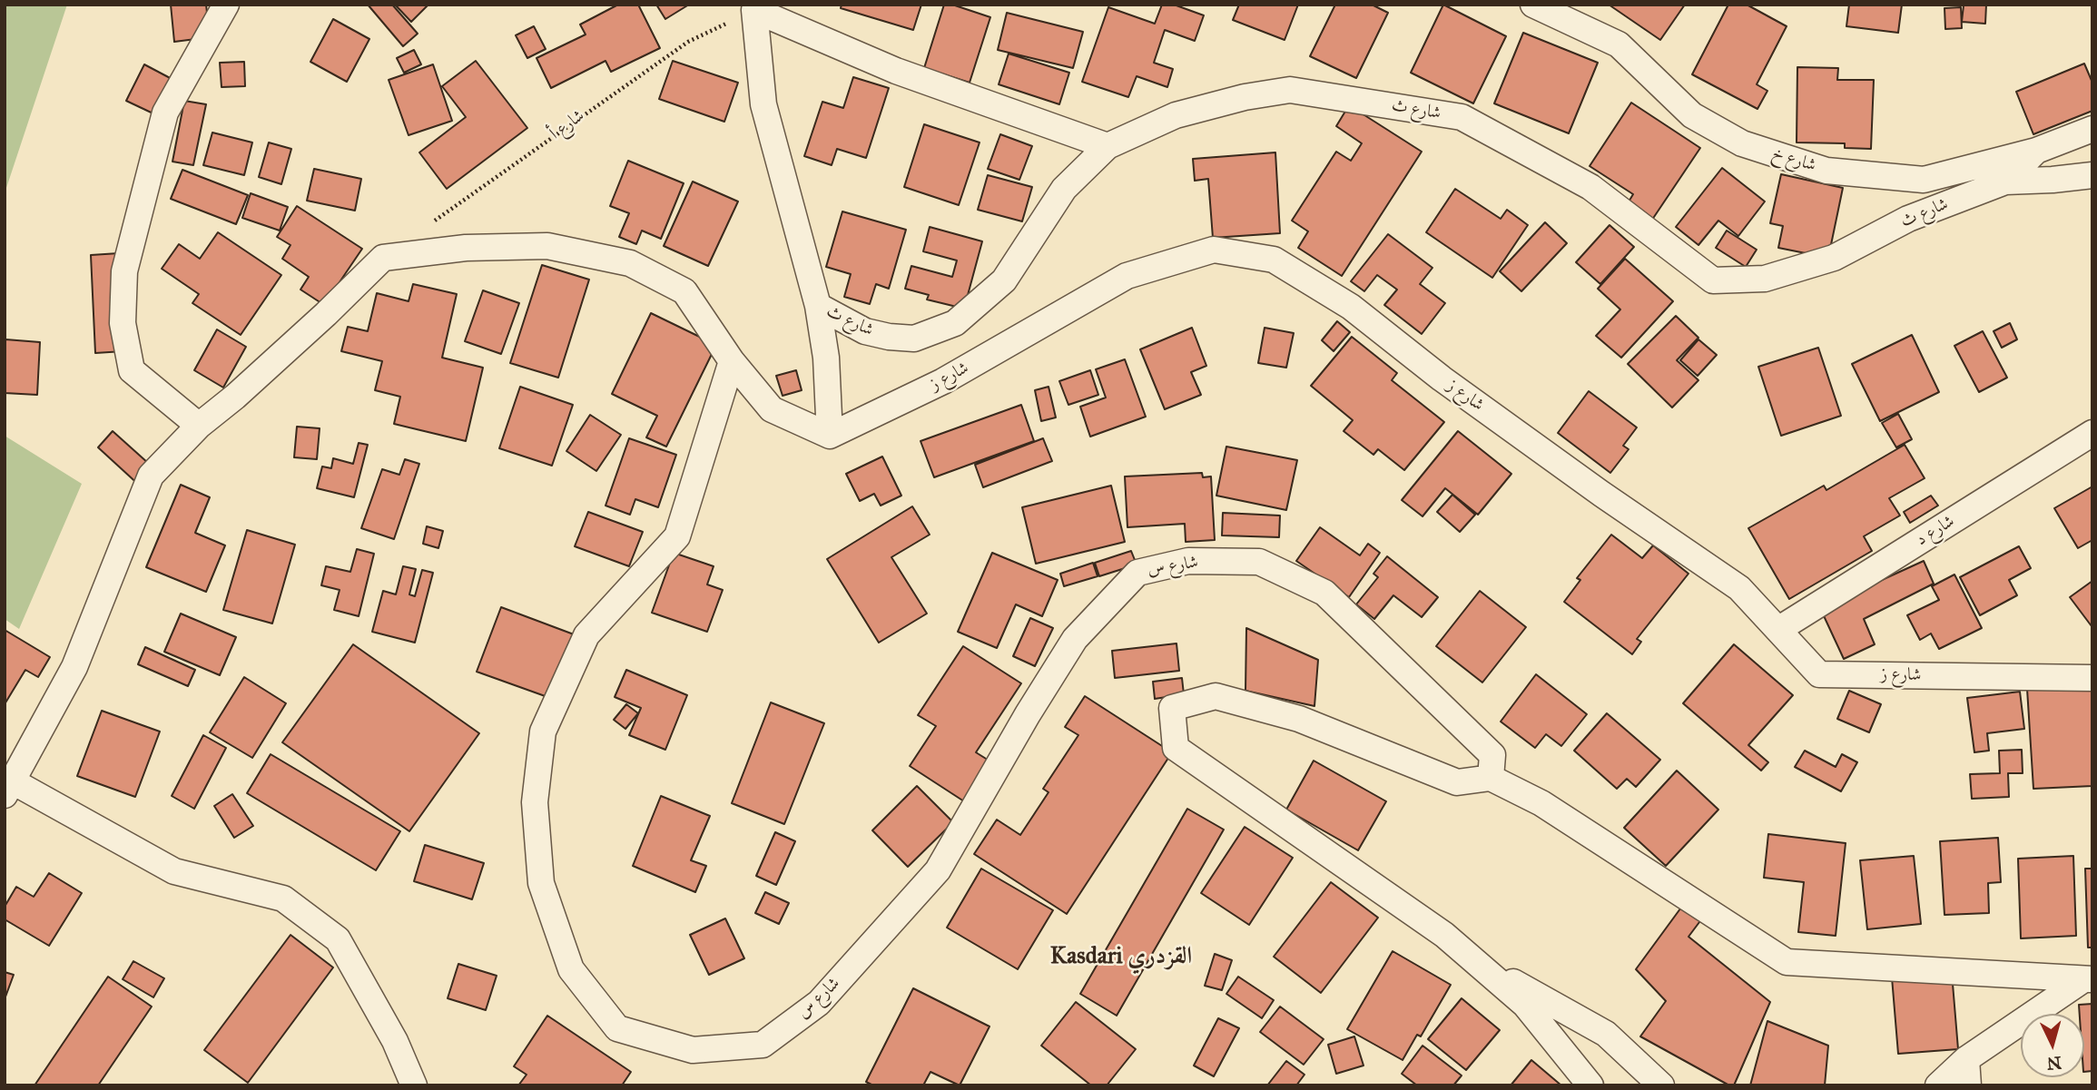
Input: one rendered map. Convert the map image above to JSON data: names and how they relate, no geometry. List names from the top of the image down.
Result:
{
  "streets": {
    "street": [
      "شارع ث",
      "شارع خ",
      "شارع ﺯ",
      "شارع ﺩ",
      "شارع ﺱ"
    ],
    "path": ["شارع أ"]
  },
  "crossings": [
    ["شارع ث", "شارع خ"],
    ["شارع ﺯ", "شارع ﺩ"]
  ],
  "districts": ["Kasdari القزدري"],
  "north": "bottom"
}
